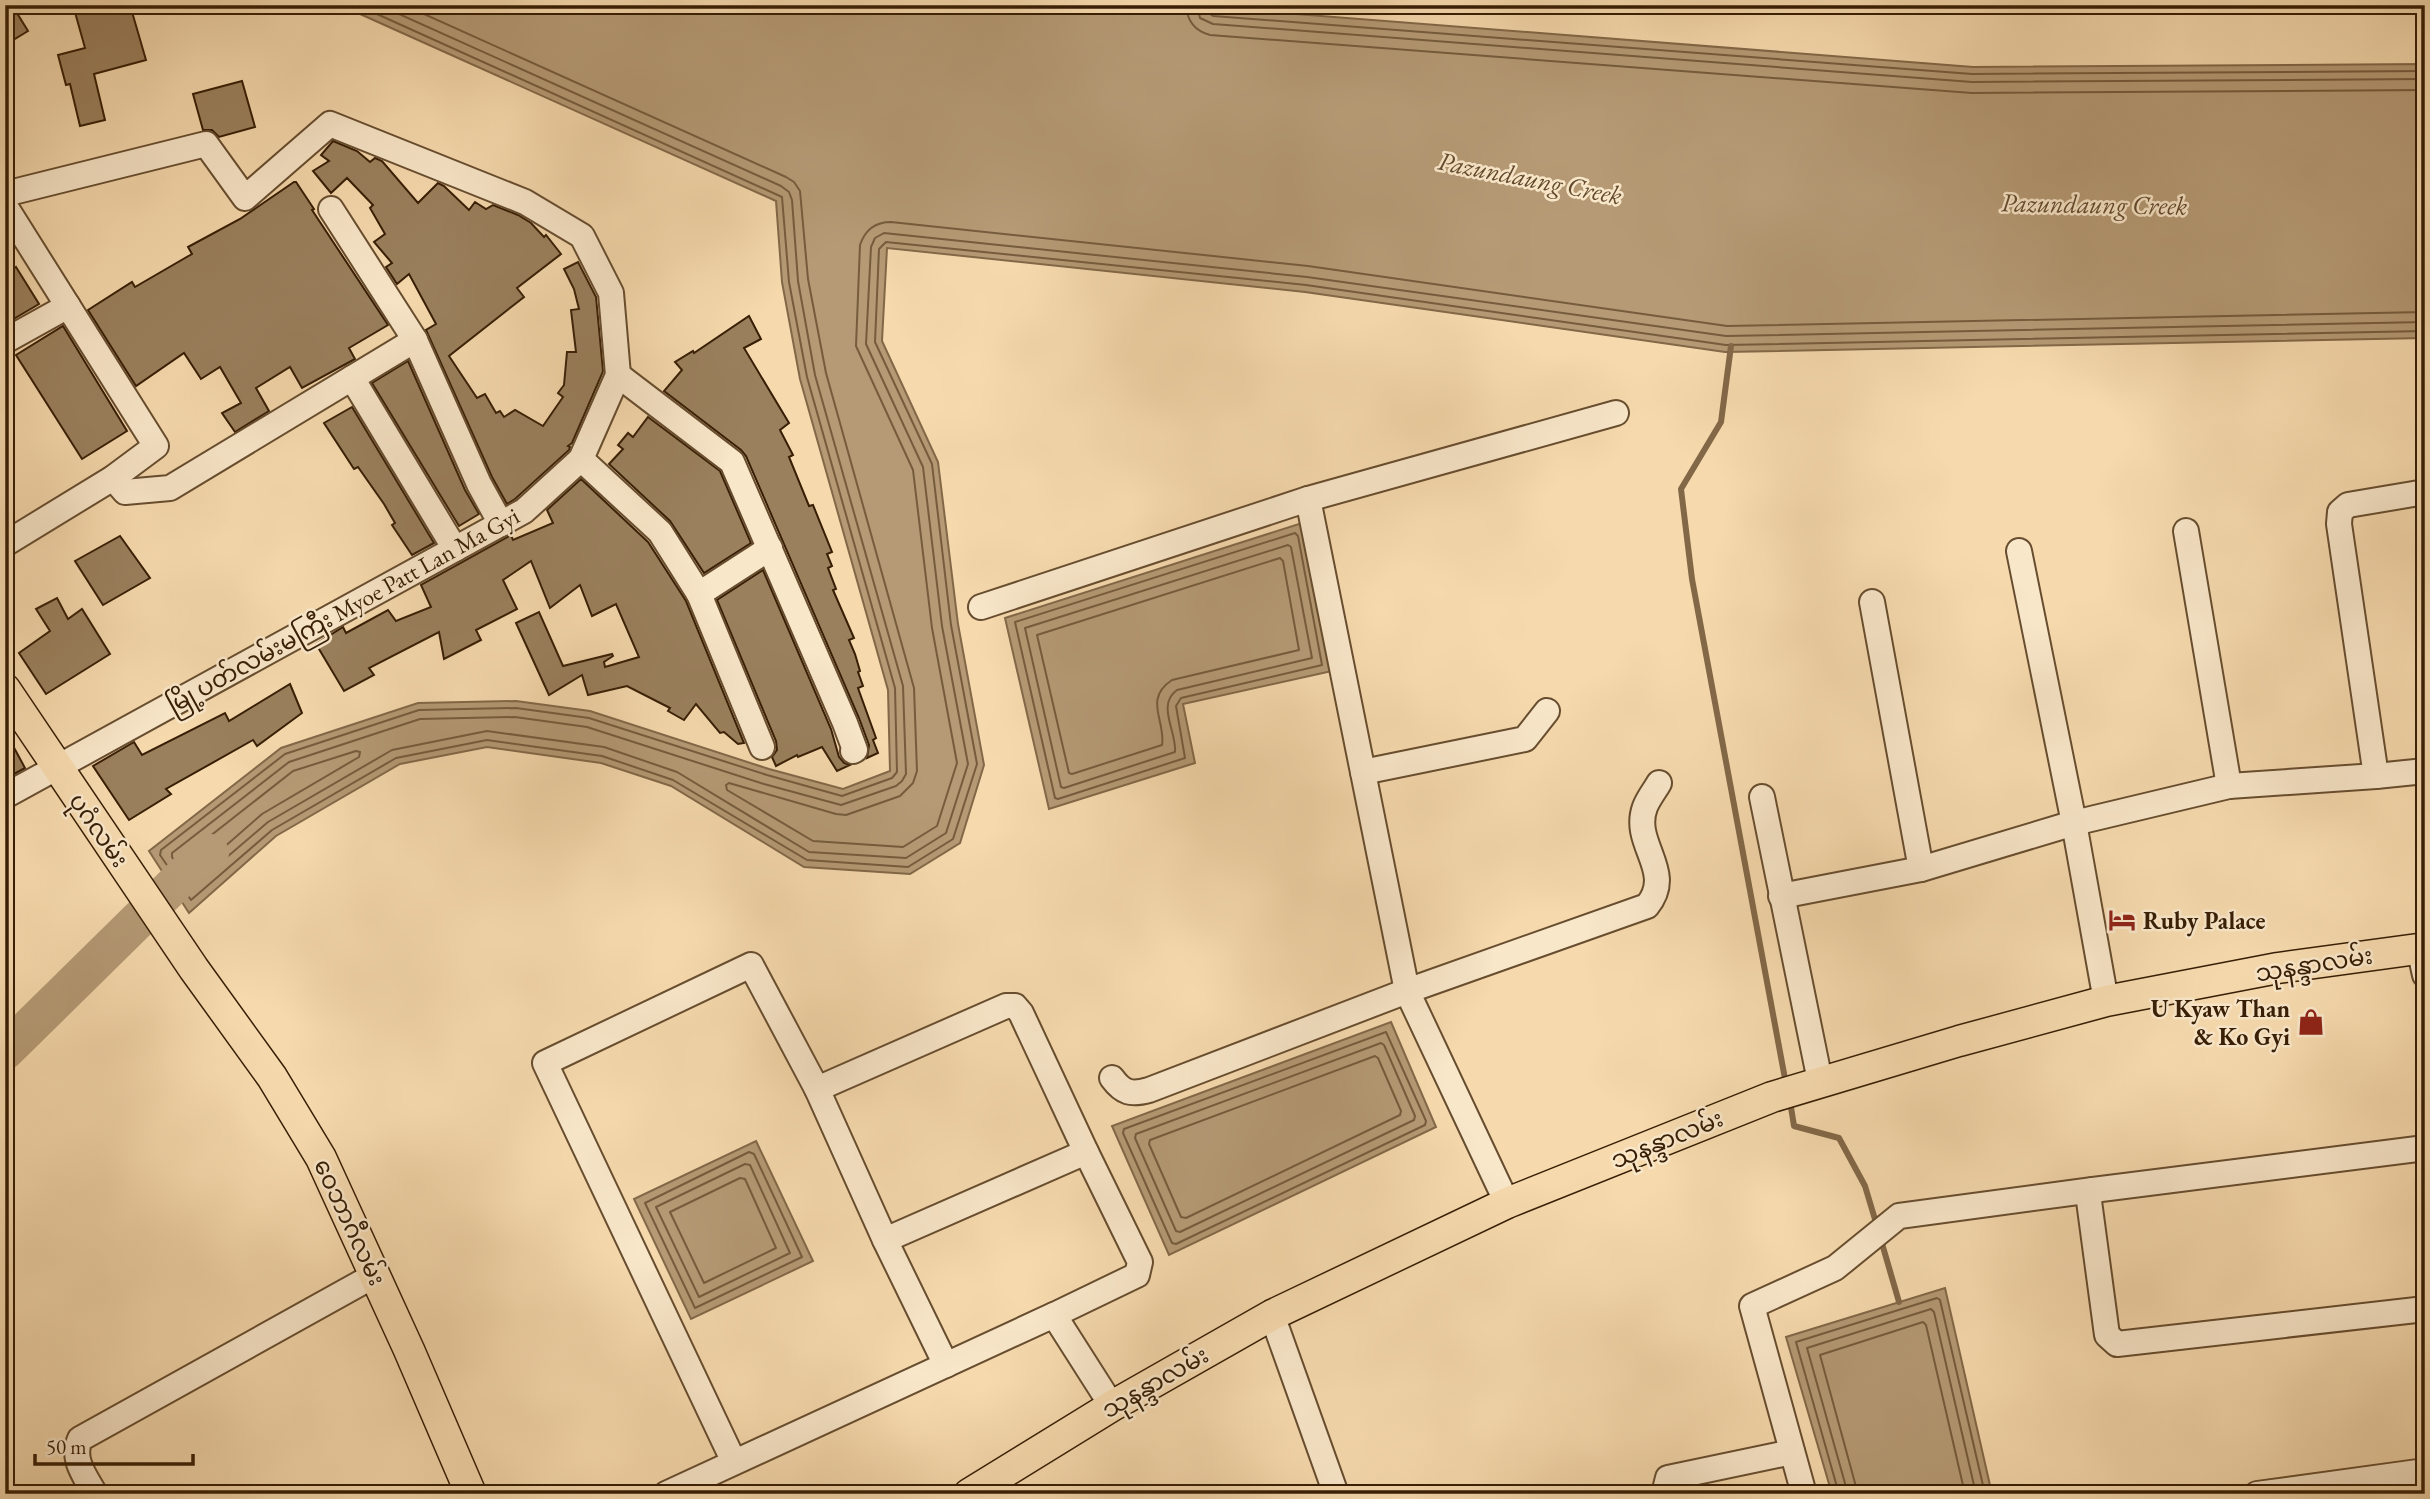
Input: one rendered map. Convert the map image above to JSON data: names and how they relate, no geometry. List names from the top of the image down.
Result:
{
  "streets": {
    "main road": ["ပုဂံလမ်း", "သုနန္ဒာလမ်း", "ဝေဘာဂီလမ်း"],
    "street": ["မြို့ပတ်လမ်းမကြီး Myoe Patt Lan Ma Gyi"]
  },
  "crossings": [
    ["မြို့ပတ်လမ်းမကြီး Myoe Patt Lan Ma Gyi", "ပုဂံလမ်း"],
    ["ပုဂံလမ်း", "ဝေဘာဂီလမ်း"]
  ],
  "water": ["Pazundaung Creek"],
  "places": {
    "hotel": ["Ruby Palace"],
    "shop": ["U Kyaw Than & Ko Gyi"]
  },
  "scale_bar": "50 m"
}
